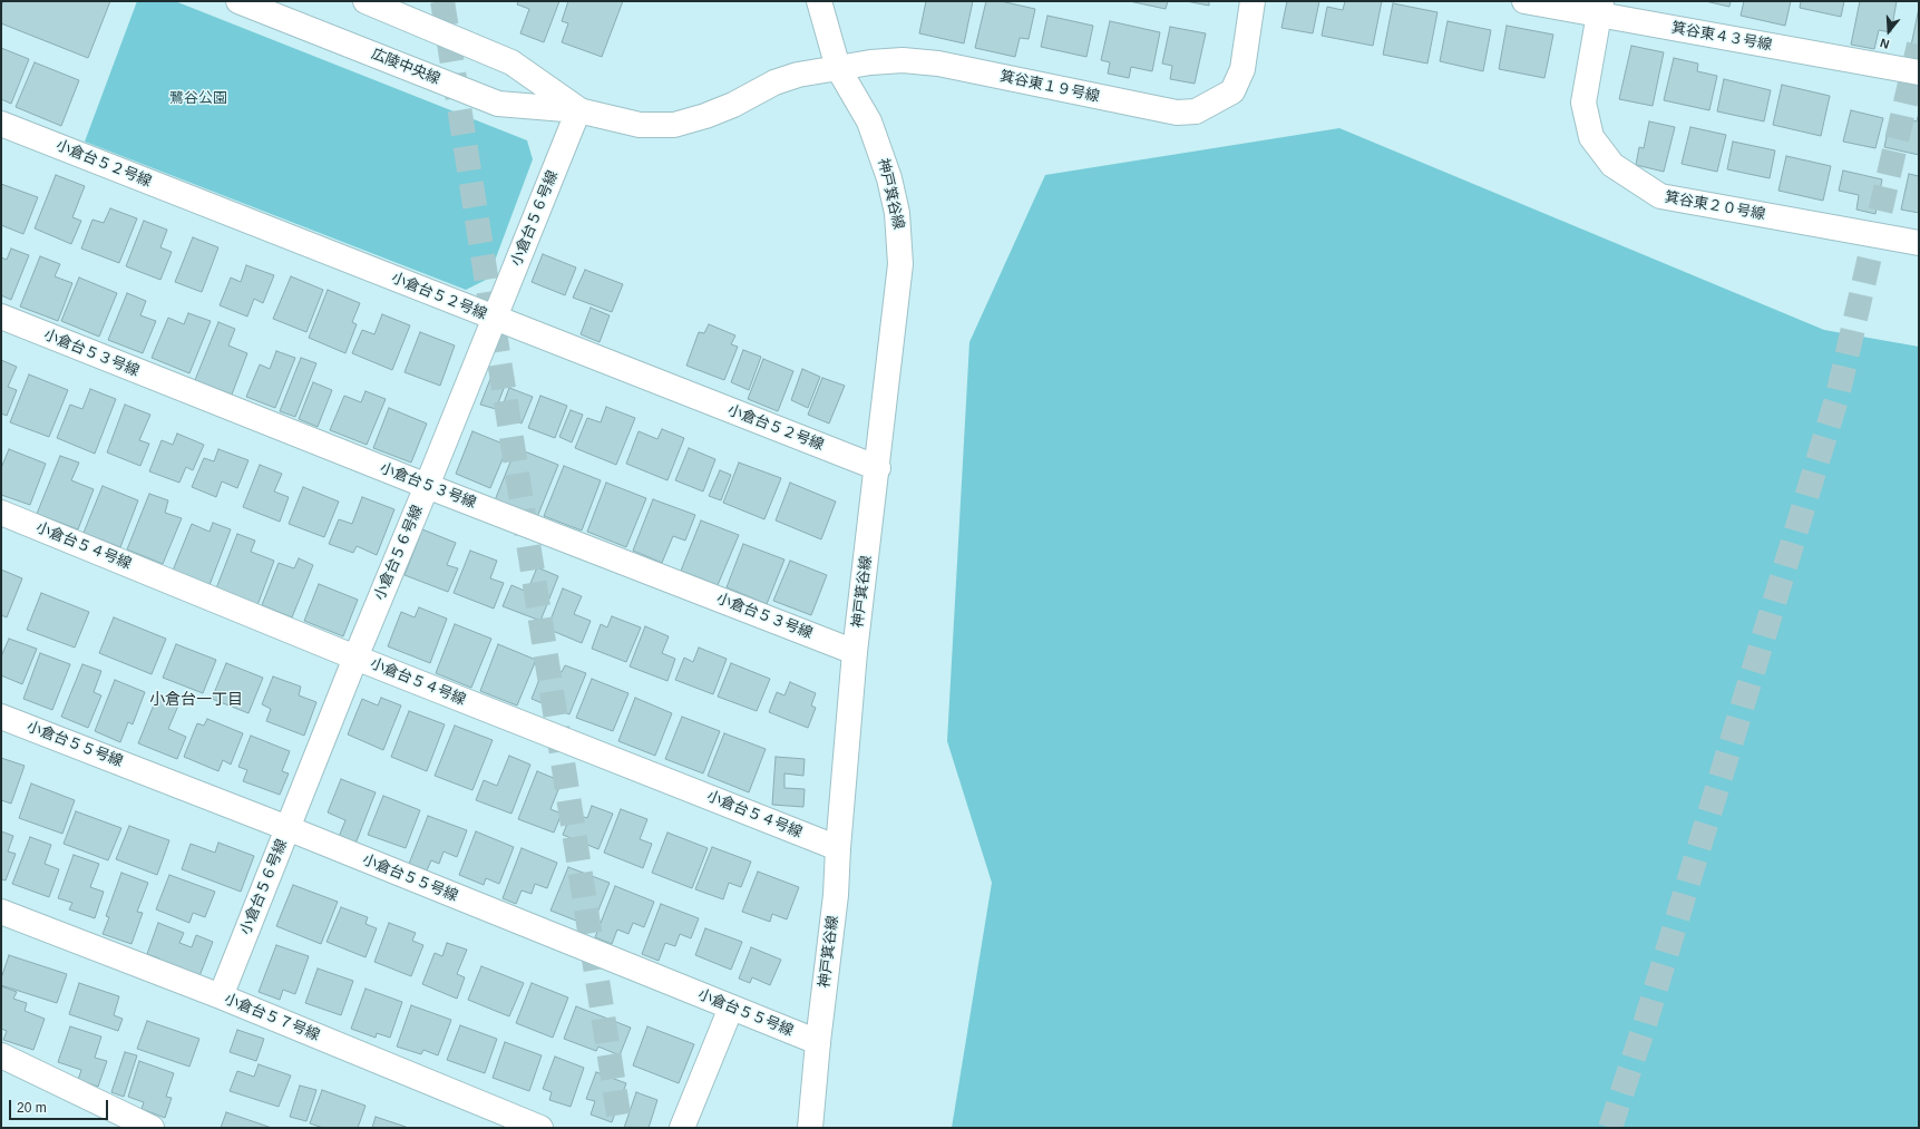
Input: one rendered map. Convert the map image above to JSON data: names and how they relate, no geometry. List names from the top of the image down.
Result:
{
  "streets": {
    "street": [
      "箕谷東４３号線",
      "広陵中央線",
      "箕谷東１９号線",
      "小倉台５２号線",
      "神戸箕谷線",
      "箕谷東２０号線",
      "小倉台５６号線",
      "小倉台５３号線",
      "小倉台５４号線",
      "小倉台５５号線",
      "小倉台５７号線"
    ]
  },
  "crossings": [
    ["箕谷東４３号線", "箕谷東２０号線"],
    ["広陵中央線", "箕谷東１９号線"],
    ["広陵中央線", "神戸箕谷線"],
    ["広陵中央線", "小倉台５６号線"],
    ["箕谷東１９号線", "神戸箕谷線"],
    ["小倉台５２号線", "神戸箕谷線"],
    ["小倉台５２号線", "小倉台５６号線"],
    ["神戸箕谷線", "小倉台５３号線"],
    ["神戸箕谷線", "小倉台５４号線"],
    ["神戸箕谷線", "小倉台５５号線"],
    ["小倉台５６号線", "小倉台５３号線"],
    ["小倉台５６号線", "小倉台５４号線"],
    ["小倉台５６号線", "小倉台５５号線"],
    ["小倉台５６号線", "小倉台５７号線"]
  ],
  "districts": ["小倉台一丁目"],
  "parks": ["鷺谷公園"],
  "scale_bar": "20 m",
  "north": "bottom"
}
